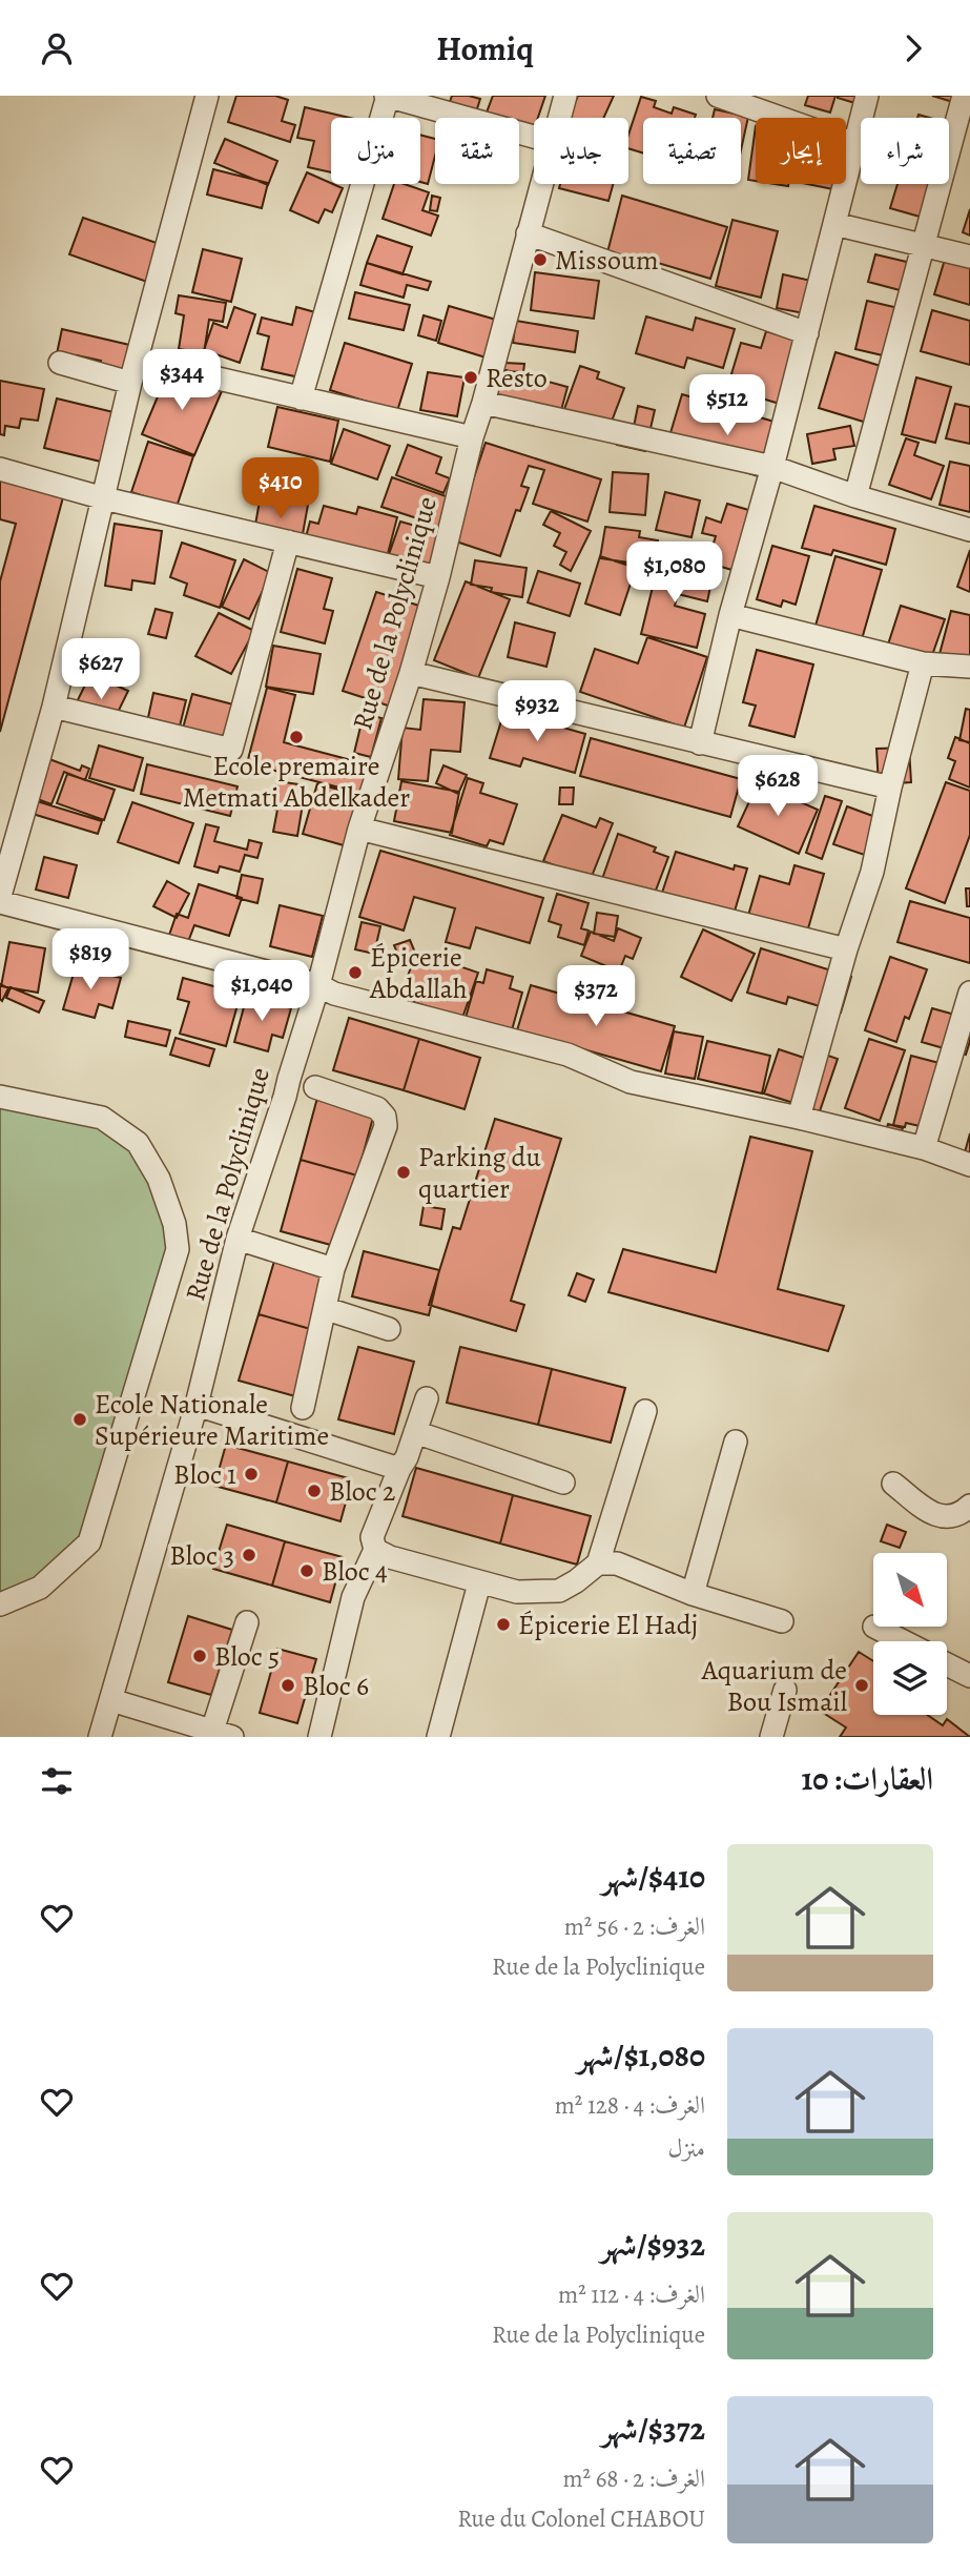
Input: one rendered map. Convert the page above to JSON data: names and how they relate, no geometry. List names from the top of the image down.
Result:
{
  "streets": {
    "street": ["Rue de la Polyclinique"]
  },
  "places": [
    "Missoum",
    "Resto",
    "Ecole premaire Metmati Abdelkader",
    "Épicerie Abdallah",
    "Parking du quartier",
    "Ecole Nationale Supérieure Maritime",
    "Bloc 1",
    "Bloc 2",
    "Bloc 3",
    "Bloc 4",
    "Épicerie El Hadj",
    "Bloc 5",
    "Bloc 6",
    "Aquarium de Bou Ismail"
  ],
  "north": "bottom right",
  "page": {
    "header": "Homiq",
    "chip": [
      "شراء",
      "إيجار",
      "تصفية",
      "جديد",
      "شقة",
      "منزل"
    ],
    "price": [
      "$344",
      "$512",
      "$410",
      "$1,080",
      "$627",
      "$932",
      "$628",
      "$819",
      "$1,040",
      "$372"
    ],
    "heading": "العقارات: 10",
    "list": [
      {
        "name": "$410/شهر",
        "note": "الغرف: 2 · 56 m² · Rue de la Polyclinique"
      },
      {
        "name": "$1,080/شهر",
        "note": "الغرف: 4 · 128 m² · منزل"
      },
      {
        "name": "$932/شهر",
        "note": "الغرف: 4 · 112 m² · Rue de la Polyclinique"
      },
      {
        "name": "$372/شهر",
        "note": "الغرف: 2 · 68 m² · Rue du Colonel CHABOU"
      }
    ]
  }
}
